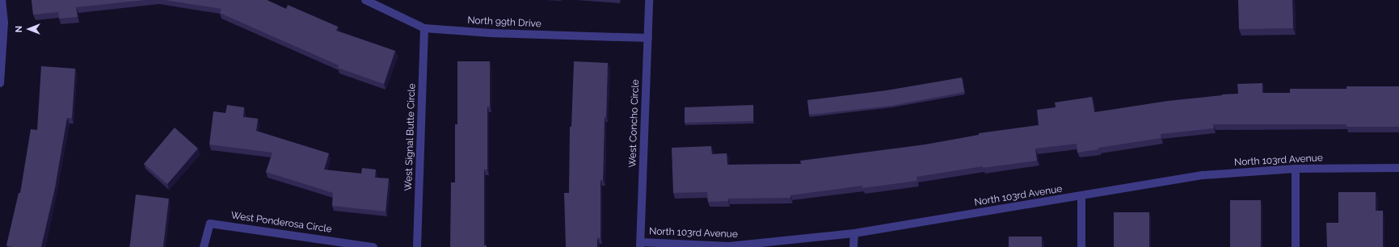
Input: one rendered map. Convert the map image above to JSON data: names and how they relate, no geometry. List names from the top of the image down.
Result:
{
  "streets": {
    "street": [
      "North 99th Drive",
      "West Concho Circle",
      "West Signal Butte Circle",
      "North 103rd Avenue",
      "West Ponderosa Circle"
    ]
  },
  "crossings": [
    ["North 99th Drive", "West Concho Circle"],
    ["North 99th Drive", "West Signal Butte Circle"],
    ["West Concho Circle", "North 103rd Avenue"]
  ],
  "north": "left"
}
